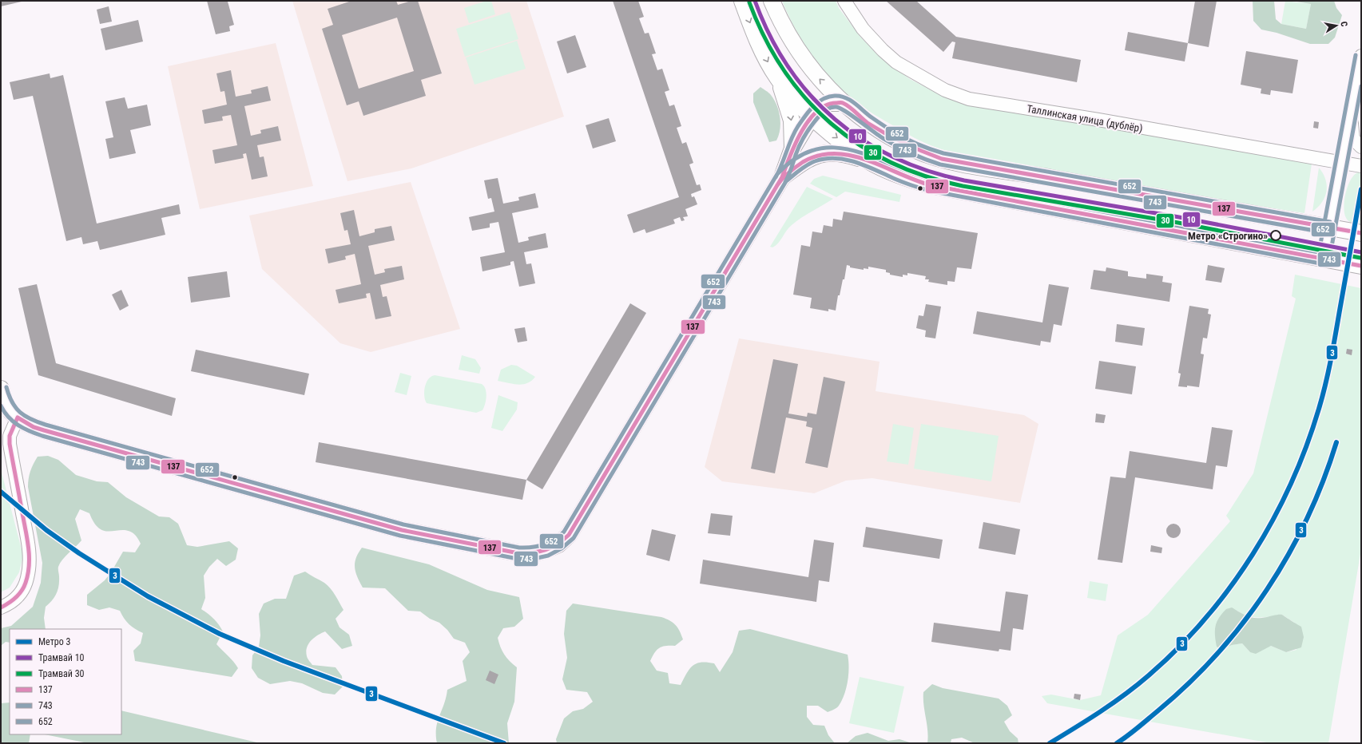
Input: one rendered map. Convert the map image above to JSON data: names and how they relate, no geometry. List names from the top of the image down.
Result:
{
  "streets": {
    "street": ["Таллинская улица (дублёр)"]
  },
  "places": ["Метро «Строгино»"],
  "lines": [
    "tram line 10",
    "tram line 30",
    "transit line 652",
    "transit line 743",
    "transit line 137",
    "metro line 3"
  ],
  "legend": [
    "Метро 3",
    "Трамвай 10",
    "Трамвай 30",
    "137",
    "743",
    "652"
  ],
  "north": "right"
}
